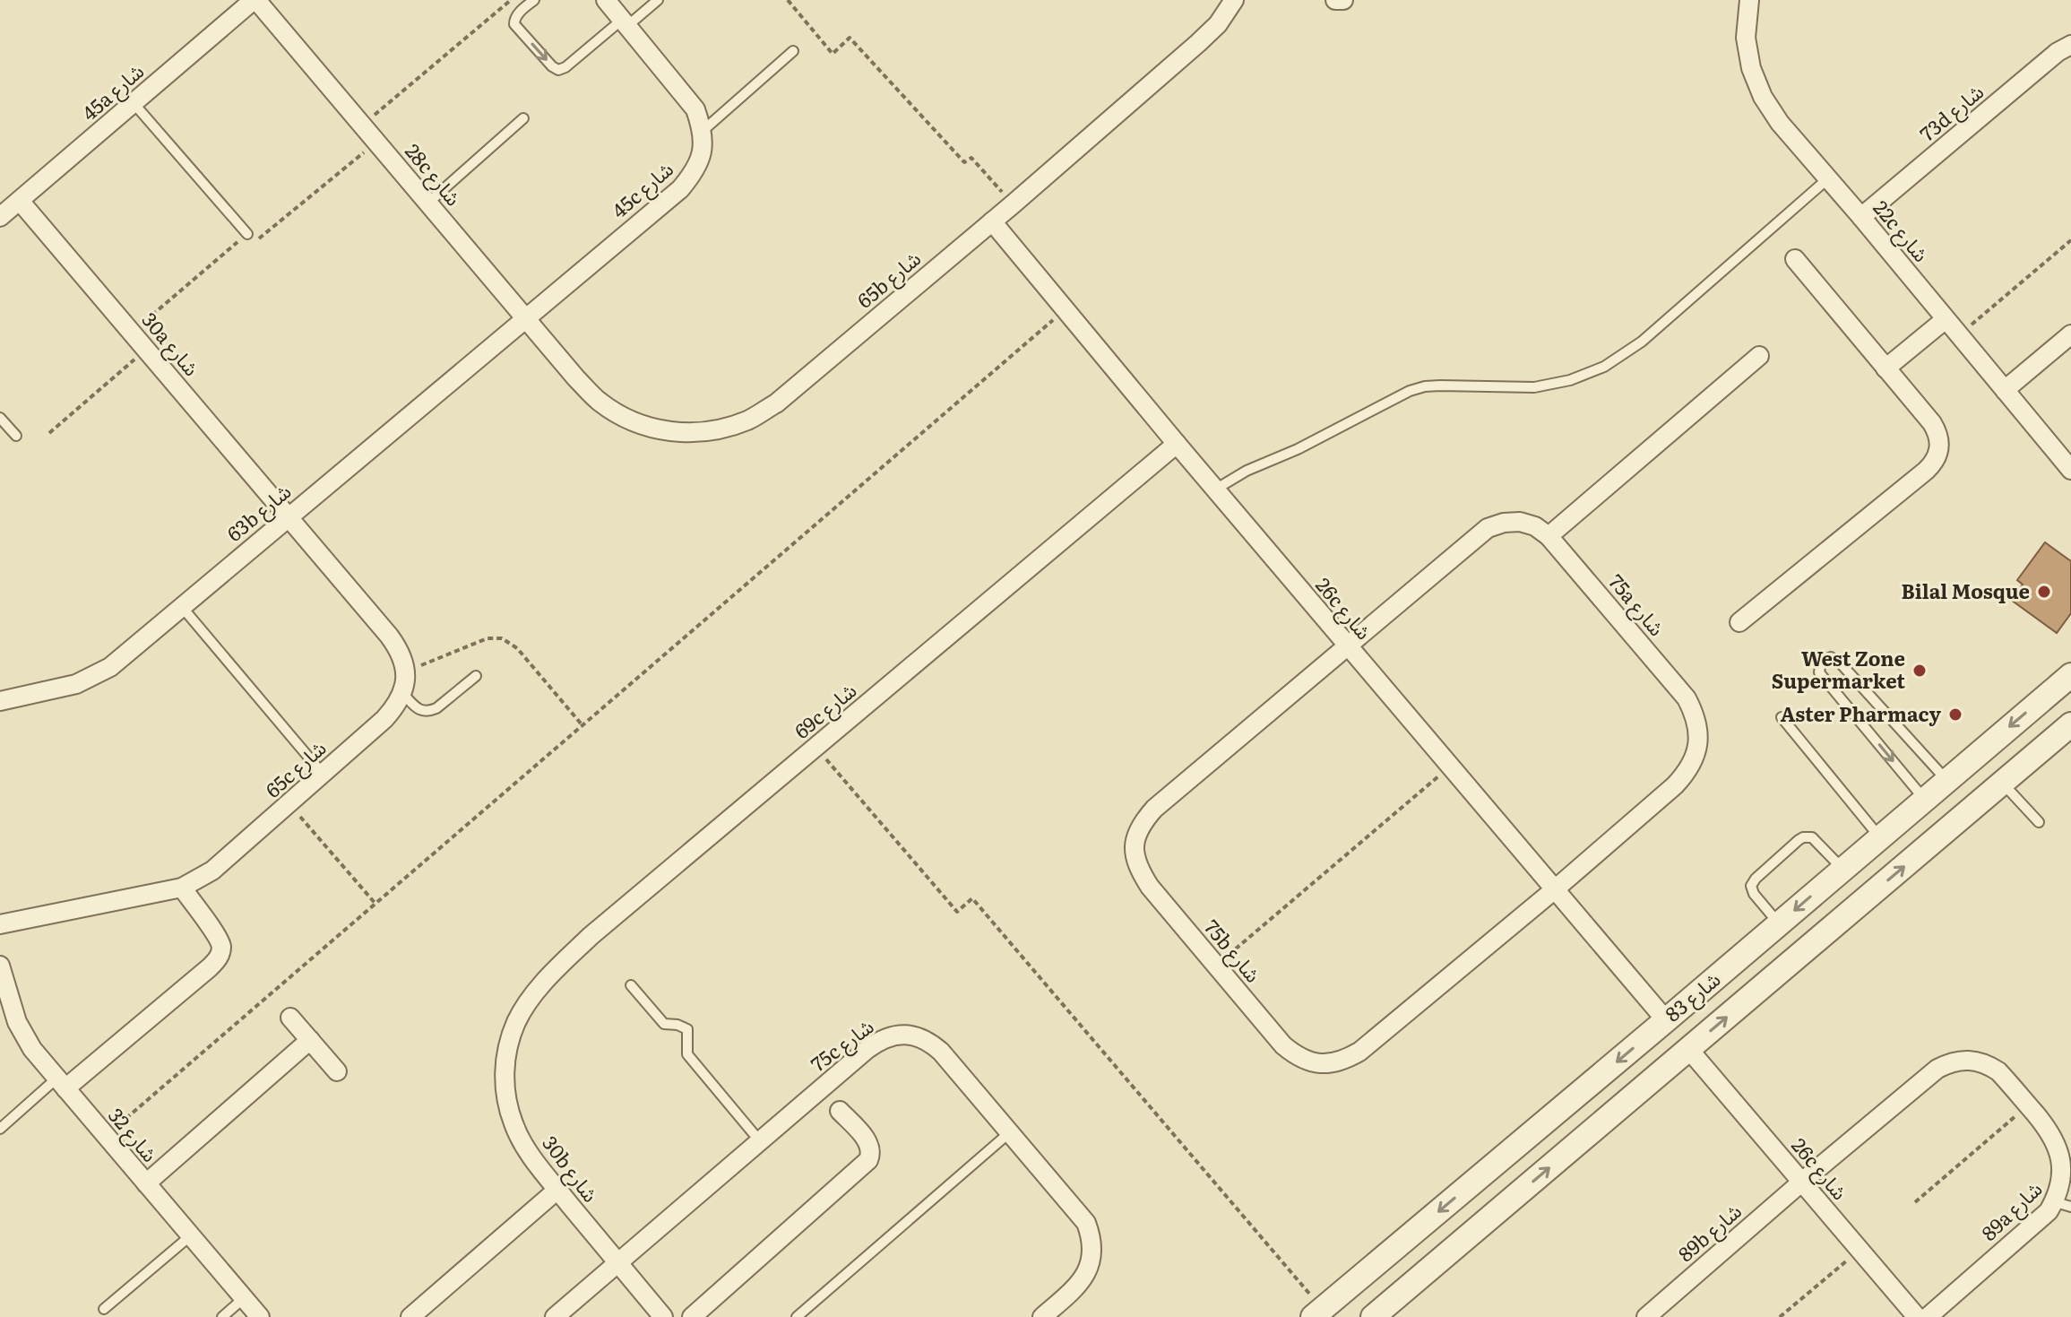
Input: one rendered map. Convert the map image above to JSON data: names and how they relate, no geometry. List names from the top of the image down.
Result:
{
  "streets": {
    "street": [
      "45a شارع",
      "73d شارع",
      "28c شارع",
      "45c شارع",
      "22c شارع",
      "65b شارع",
      "30a شارع",
      "63b شارع",
      "75a شارع",
      "26c شارع",
      "69c شارع",
      "65c شارع",
      "75b شارع",
      "شارع 83",
      "75c شارع",
      "شارع 32",
      "30b شارع",
      "89a شارع",
      "89b شارع"
    ]
  },
  "crossings": [
    ["45a شارع", "28c شارع"],
    ["45a شارع", "30a شارع"],
    ["73d شارع", "22c شارع"],
    ["28c شارع", "45c شارع"],
    ["28c شارع", "65b شارع"],
    ["28c شارع", "63b شارع"],
    ["45c شارع", "63b شارع"],
    ["65b شارع", "26c شارع"],
    ["30a شارع", "63b شارع"],
    ["75a شارع", "26c شارع"],
    ["75a شارع", "75b شارع"],
    ["26c شارع", "69c شارع"],
    ["26c شارع", "75b شارع"],
    ["26c شارع", "شارع 83"],
    ["26c شارع", "89a شارع"],
    ["26c شارع", "89b شارع"],
    ["69c شارع", "30b شارع"],
    ["75c شارع", "30b شارع"],
    ["89a شارع", "89b شارع"]
  ],
  "places": ["Bilal Mosque", "West Zone Supermarket", "Aster Pharmacy"]
}
